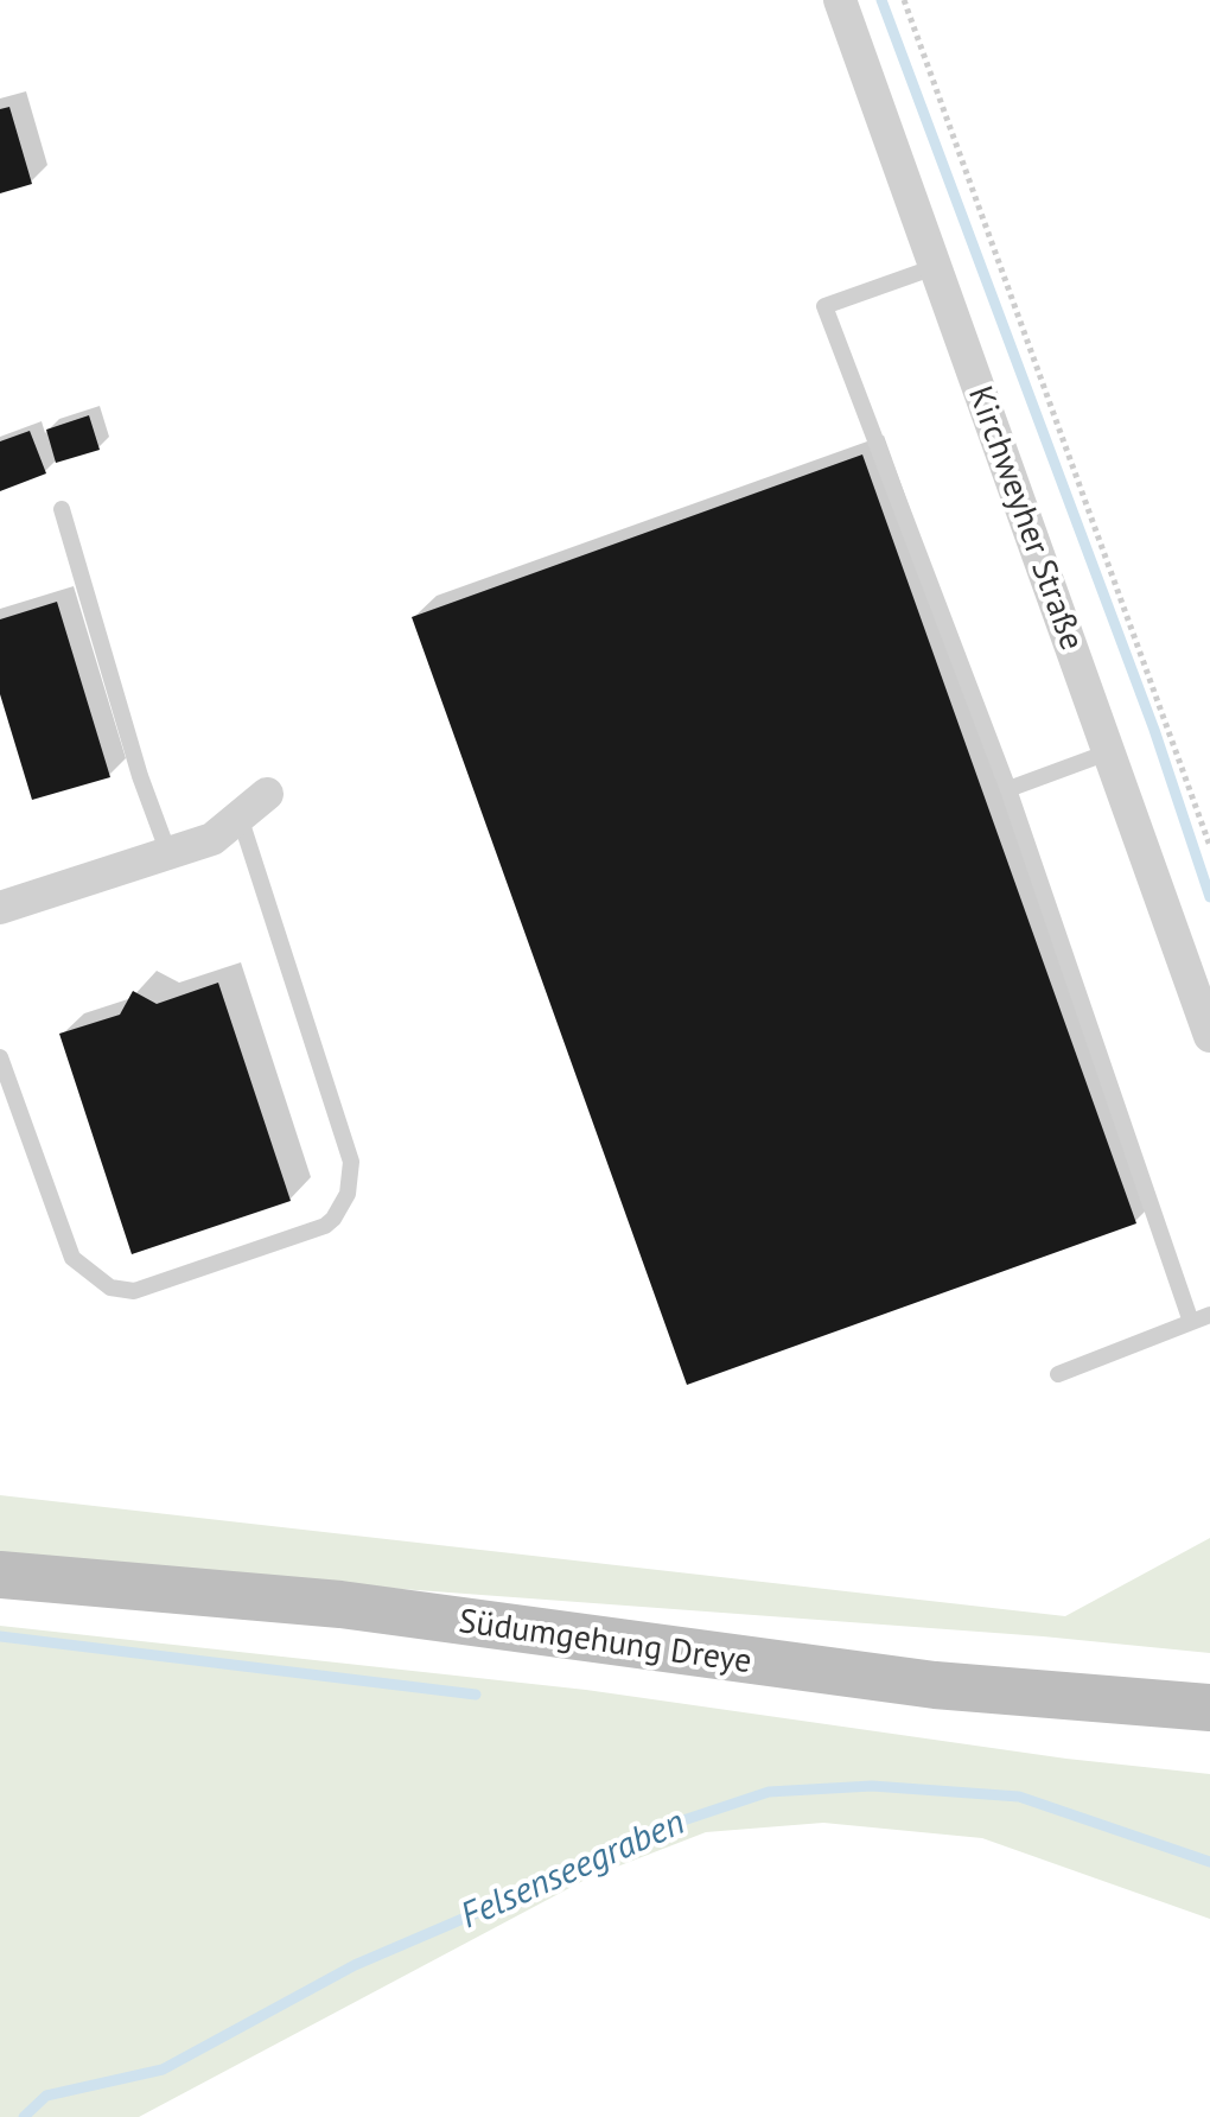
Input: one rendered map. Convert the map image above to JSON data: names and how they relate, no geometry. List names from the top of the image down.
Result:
{
  "streets": {
    "main road": ["Südumgehung Dreye"],
    "street": ["Kirchweyher Straße"]
  },
  "water": ["Felsenseegraben"]
}
